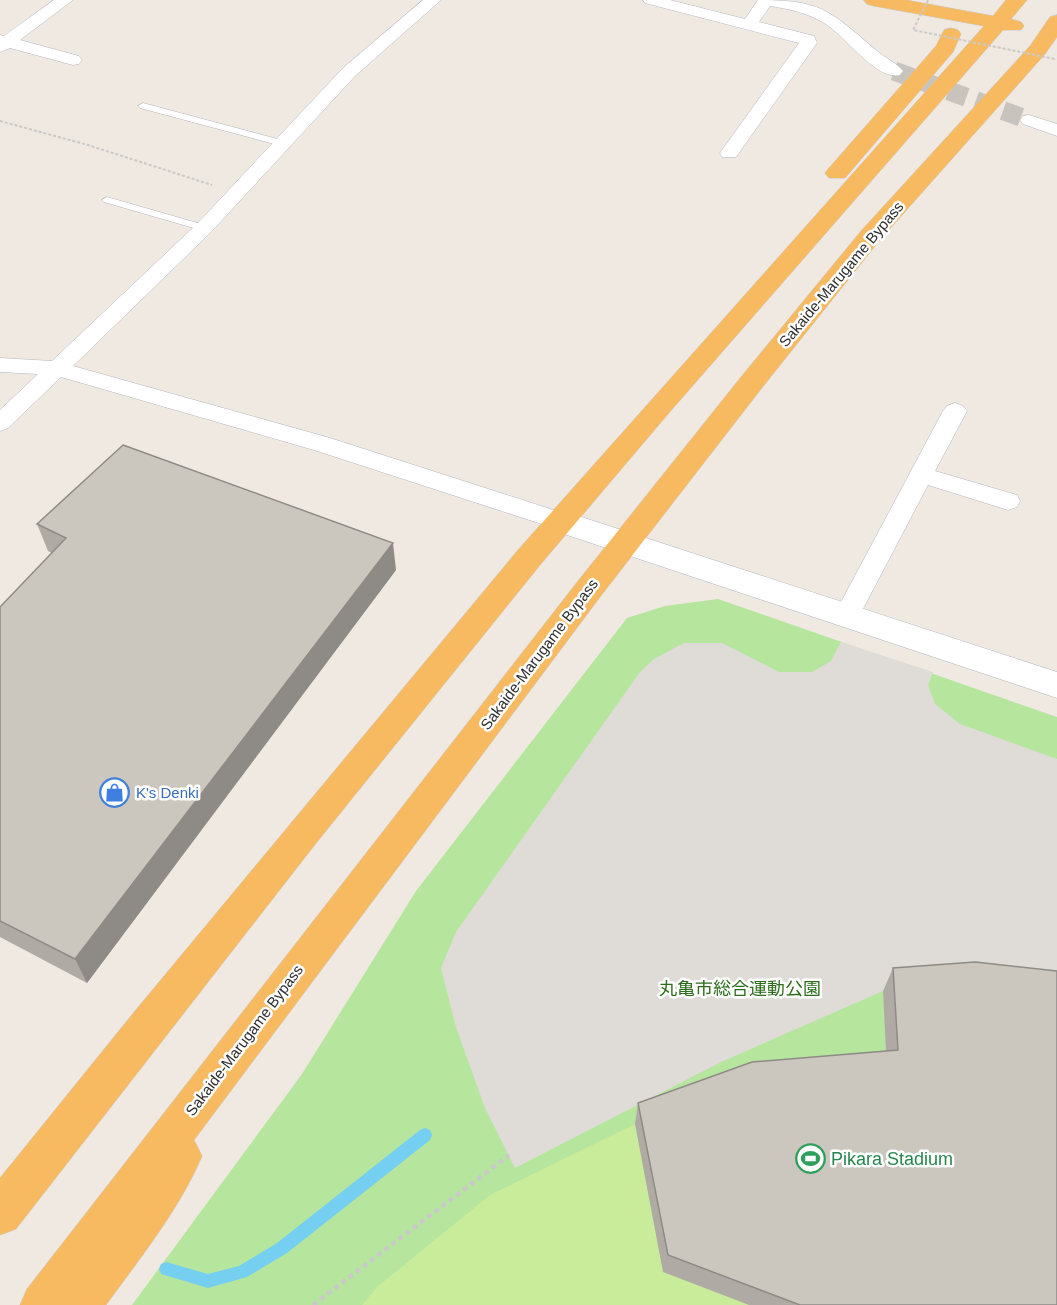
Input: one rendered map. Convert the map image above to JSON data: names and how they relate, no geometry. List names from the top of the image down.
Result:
{
  "streets": {
    "highway": ["Sakaide-Marugame Bypass"]
  },
  "parks": ["丸亀市総合運動公園"],
  "places": {
    "shop": ["K's Denki"],
    "sports": ["Pikara Stadium"]
  }
}
